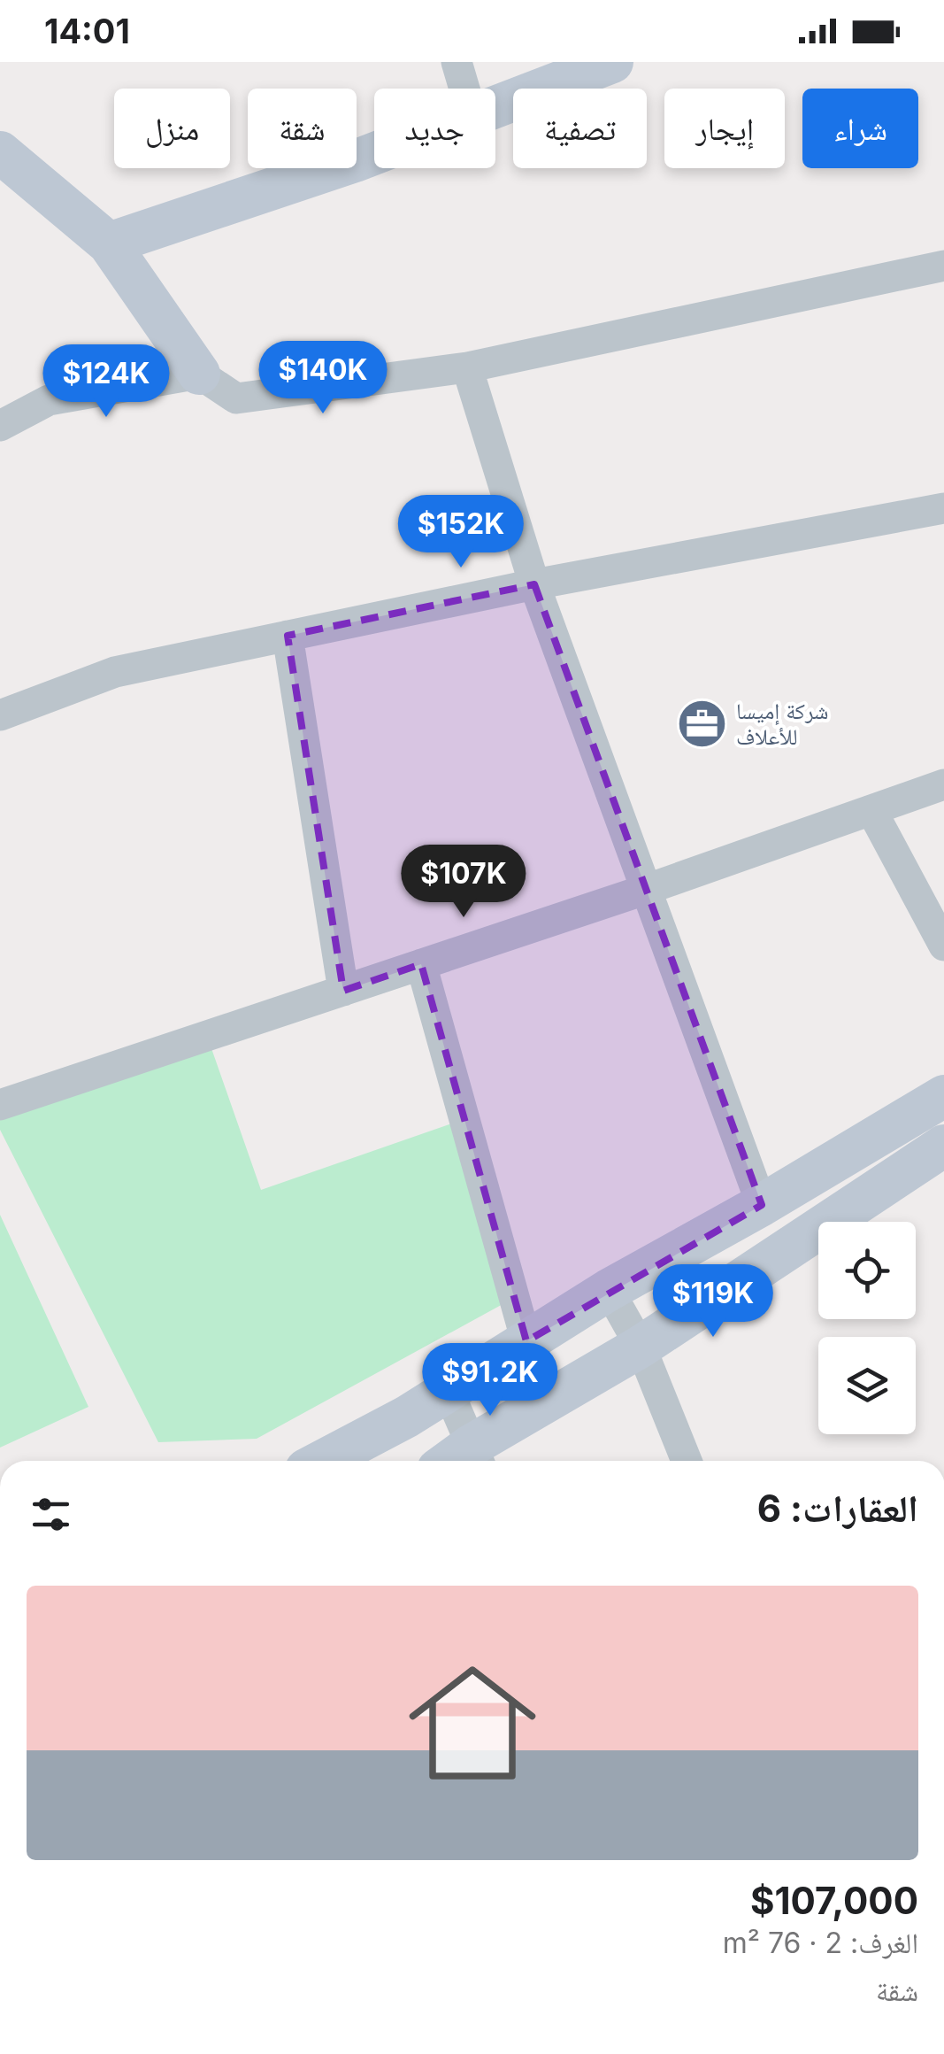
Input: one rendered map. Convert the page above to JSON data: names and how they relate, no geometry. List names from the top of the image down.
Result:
{
  "places": {
    "office": ["شركة إميسا للأعلاف"]
  },
  "page": {
    "status": "14:01",
    "chip": [
      "شراء",
      "إيجار",
      "تصفية",
      "جديد",
      "شقة",
      "منزل"
    ],
    "price": [
      "$140K",
      "$124K",
      "$152K",
      "$107K",
      "$119K",
      "$91.2K"
    ],
    "heading": "العقارات: 6",
    "list": [
      {
        "name": "$107,000",
        "note": "الغرف: 2 · 76 m² · شقة"
      }
    ]
  }
}
